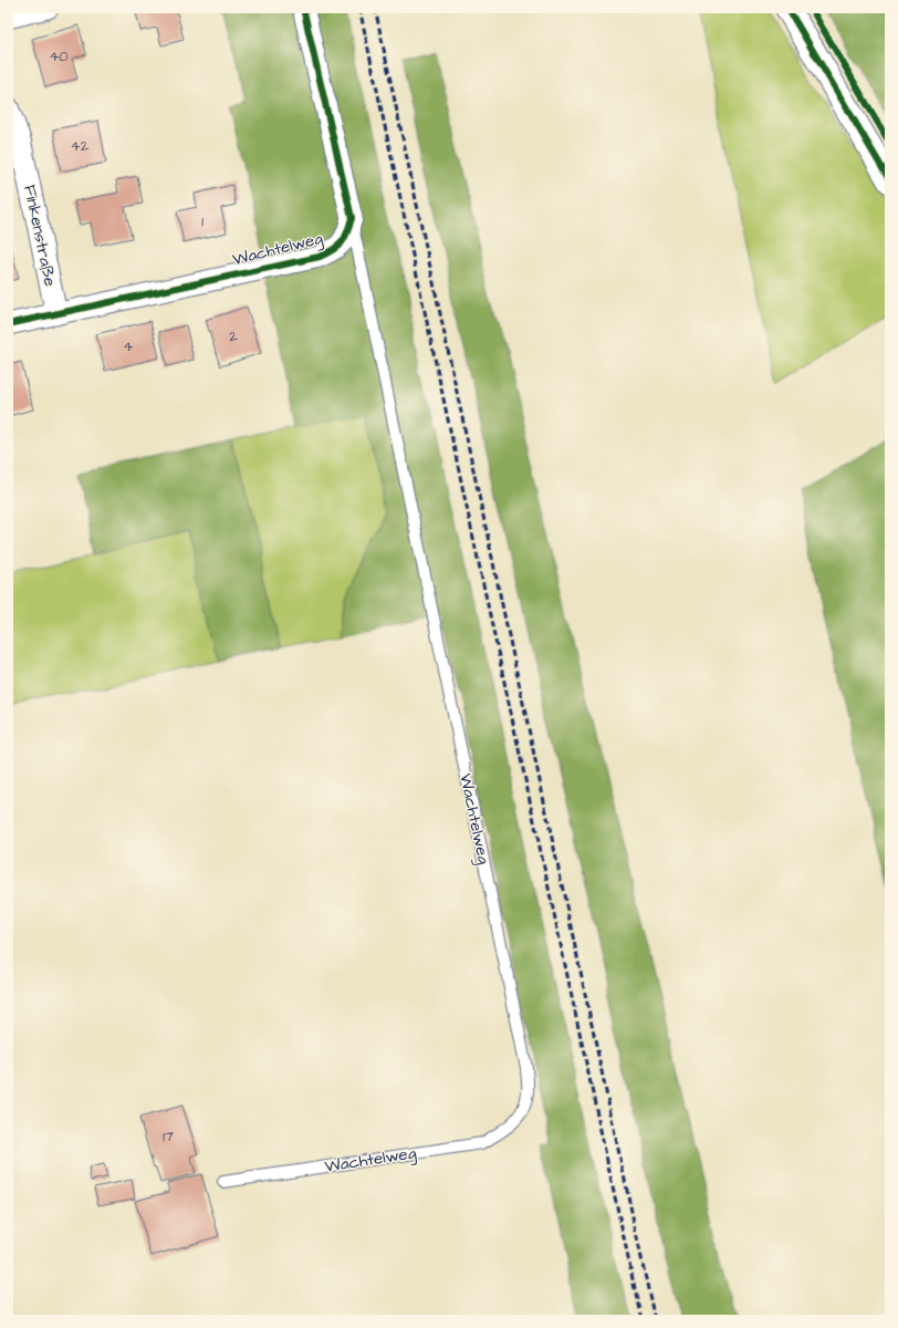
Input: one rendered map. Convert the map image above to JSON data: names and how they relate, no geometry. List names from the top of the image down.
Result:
{
  "streets": {
    "street": ["Finkenstraße", "Wachtelweg"]
  },
  "crossings": [
    ["Finkenstraße", "Wachtelweg"]
  ],
  "house_numbers": [
    "40",
    "42",
    "1",
    "2",
    "4",
    "17"
  ]
}
